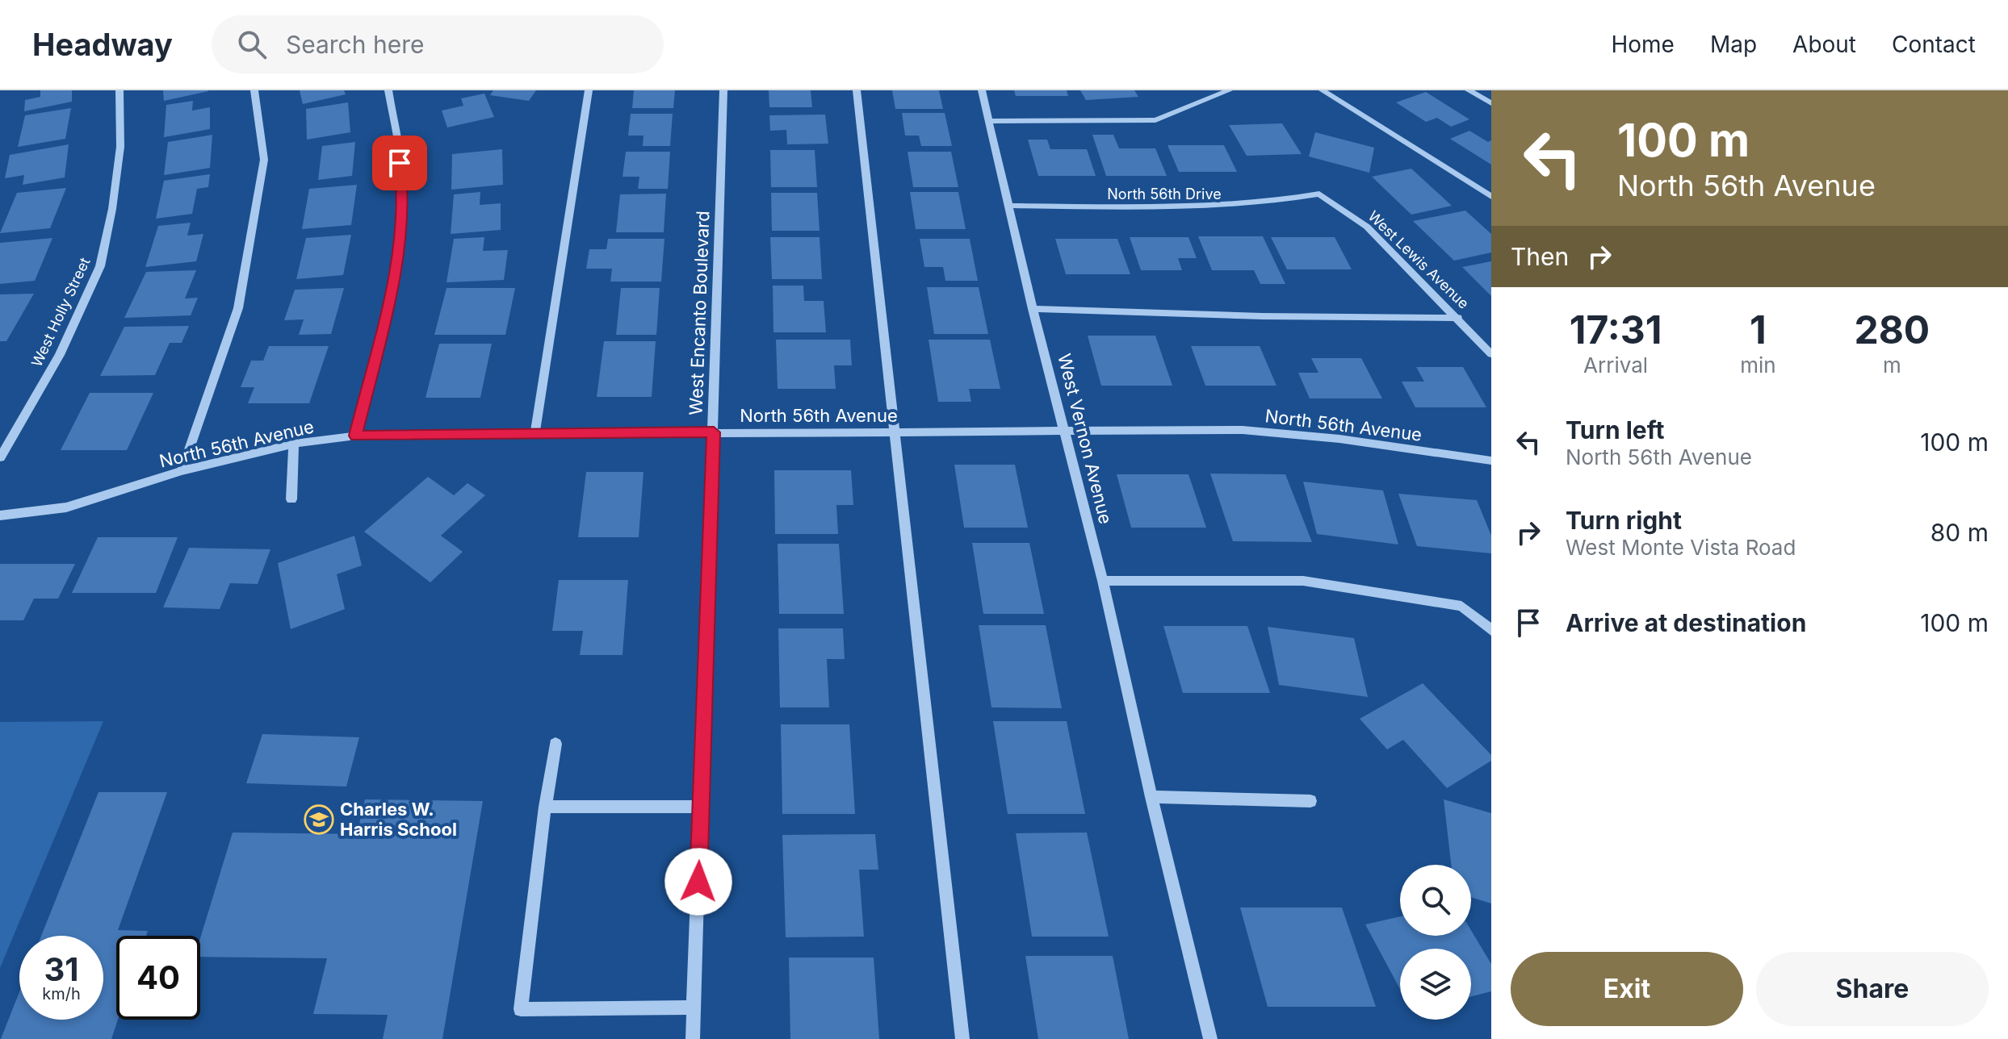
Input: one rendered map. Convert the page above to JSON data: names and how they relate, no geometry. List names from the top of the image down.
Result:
{
  "streets": {
    "street": [
      "North 56th Drive",
      "West Lewis Avenue",
      "West Holly Street",
      "West Encanto Boulevard",
      "North 56th Avenue",
      "West Vernon Avenue"
    ]
  },
  "crossings": [
    ["North 56th Drive", "West Lewis Avenue"],
    ["North 56th Drive", "West Vernon Avenue"],
    ["West Encanto Boulevard", "North 56th Avenue"],
    ["North 56th Avenue", "West Vernon Avenue"]
  ],
  "places": {
    "school or university": ["Charles W. Harris School"]
  },
  "page": {
    "header": "Headway",
    "search": "Search here",
    "nav": [
      "Home",
      "Map",
      "About",
      "Contact"
    ],
    "turn": ["100 m", "North 56th Avenue"],
    "then": "Then",
    "eta": [
      "17:31",
      "Arrival",
      "1",
      "min",
      "280",
      "m"
    ],
    "list": [
      {
        "name": "Turn left",
        "note": "North 56th Avenue",
        "value": "100 m"
      },
      {
        "name": "Turn right",
        "note": "West Monte Vista Road",
        "value": "80 m"
      },
      {
        "name": "Arrive at destination",
        "value": "100 m"
      }
    ],
    "speed": "31 km/h",
    "limit": "40",
    "buttons": ["Exit", "Share"]
  }
}
